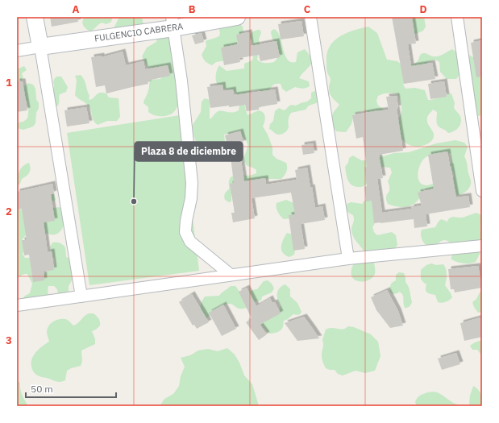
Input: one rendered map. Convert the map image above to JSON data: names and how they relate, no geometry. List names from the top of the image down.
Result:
{
  "streets": {
    "main road": ["FULGENCIO CABRERA"]
  },
  "places": ["Plaza 8 de diciembre"],
  "scale_bar": "50 m",
  "grid": {
    "columns": [
      "A",
      "B",
      "C",
      "D"
    ],
    "rows": ["1", "2", "3"]
  }
}
